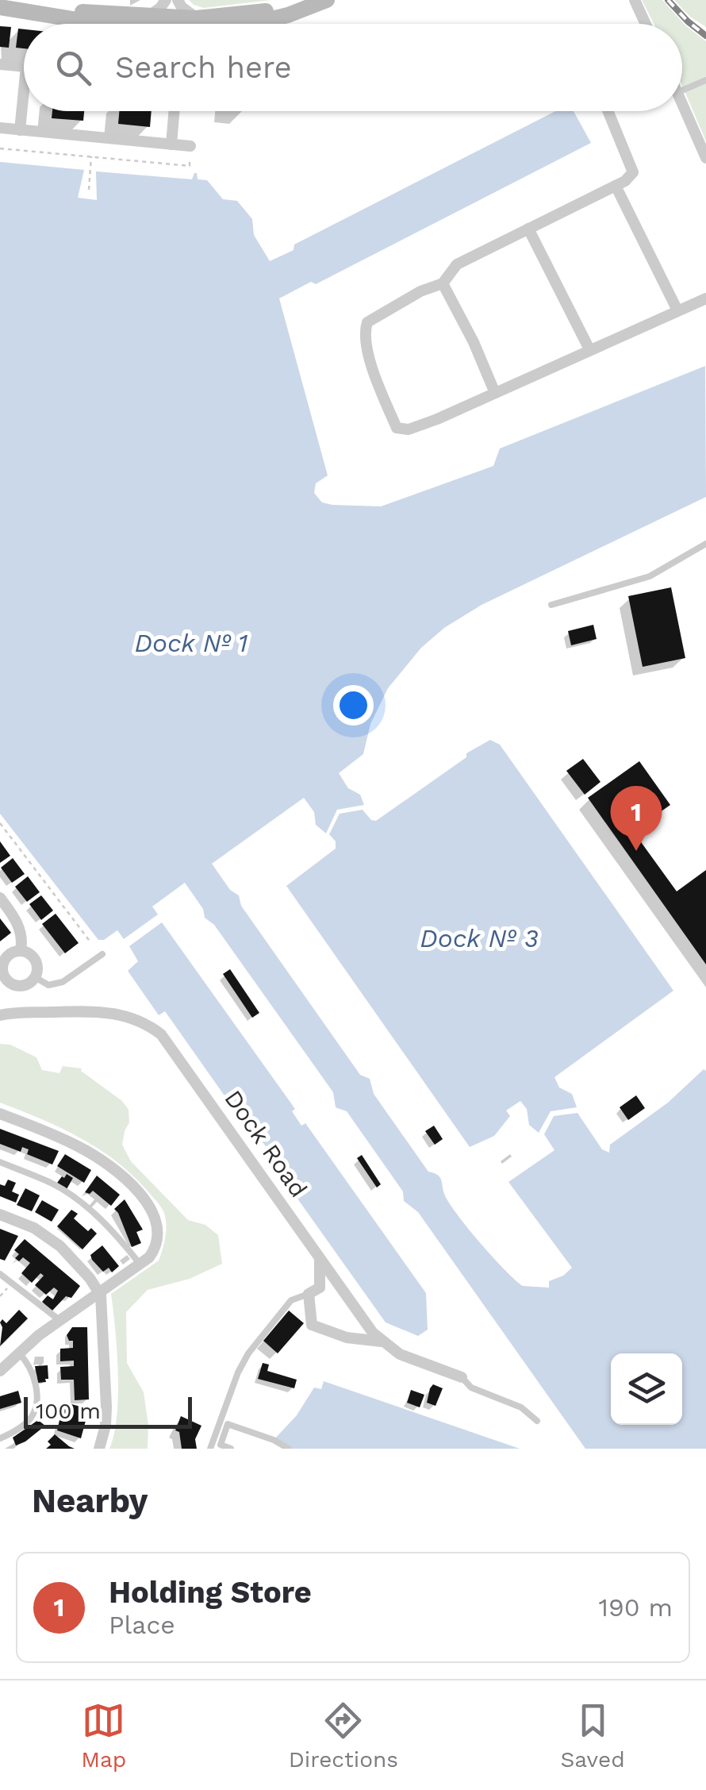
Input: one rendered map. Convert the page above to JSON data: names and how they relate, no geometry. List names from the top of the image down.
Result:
{
  "streets": {
    "street": ["Dock Road"]
  },
  "water": ["Dock Nº 1", "Dock Nº 3"],
  "scale_bar": "100 m",
  "page": {
    "search": "Search here",
    "pins": "1",
    "scale": "100 m",
    "heading": "Nearby",
    "list": [
      {
        "mark": "1",
        "name": "Holding Store",
        "note": "Place",
        "value": "190 m"
      }
    ],
    "nav": ["Map", "Directions", "Saved"]
  }
}
